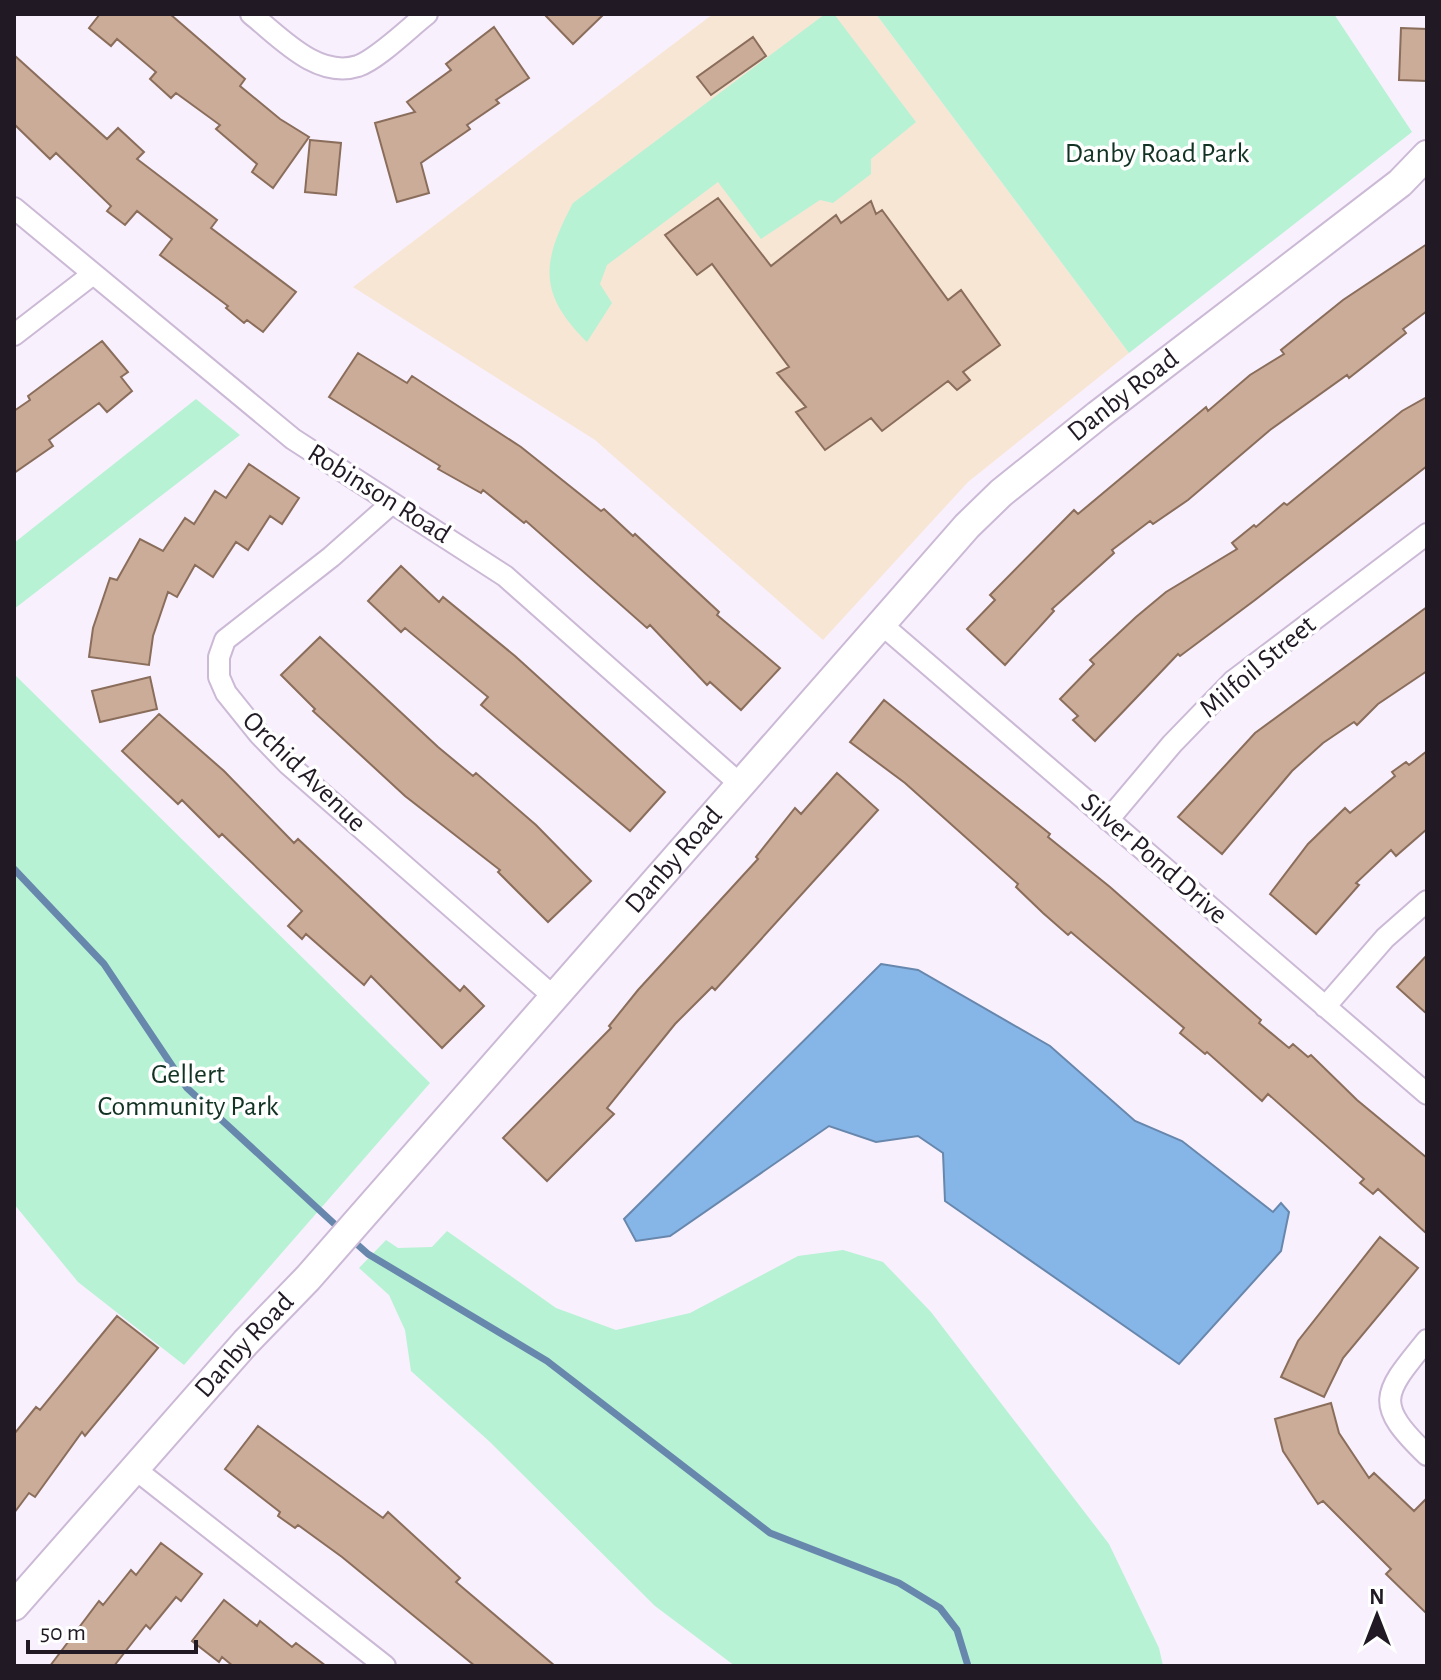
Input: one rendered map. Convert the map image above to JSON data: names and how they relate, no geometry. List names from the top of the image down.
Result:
{
  "streets": {
    "street": [
      "Danby Road",
      "Robinson Road",
      "Milfoil Street",
      "Orchid Avenue",
      "Silver Pond Drive"
    ]
  },
  "crossings": [
    ["Danby Road", "Robinson Road"],
    ["Danby Road", "Orchid Avenue"],
    ["Danby Road", "Silver Pond Drive"],
    ["Robinson Road", "Orchid Avenue"],
    ["Milfoil Street", "Silver Pond Drive"]
  ],
  "parks": ["Danby Road Park", "Gellert Community Park"],
  "scale_bar": "50 m",
  "north": "top"
}
